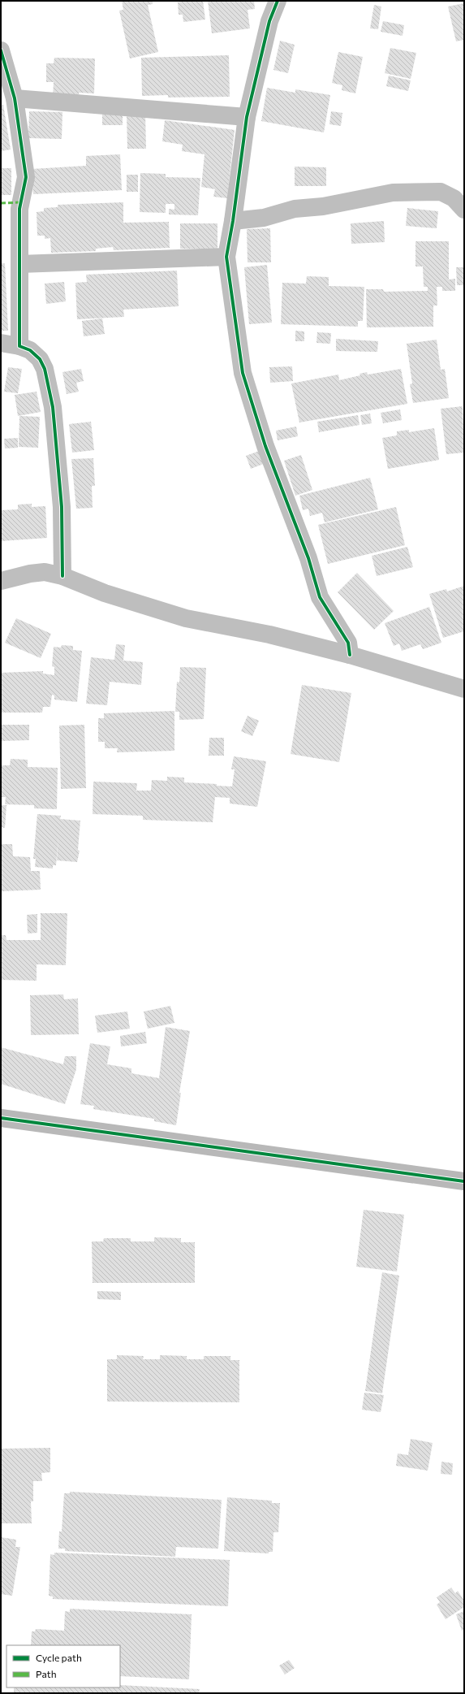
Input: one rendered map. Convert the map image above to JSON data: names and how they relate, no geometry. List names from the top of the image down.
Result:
{
  "legend": ["Cycle path", "Path"]
}
